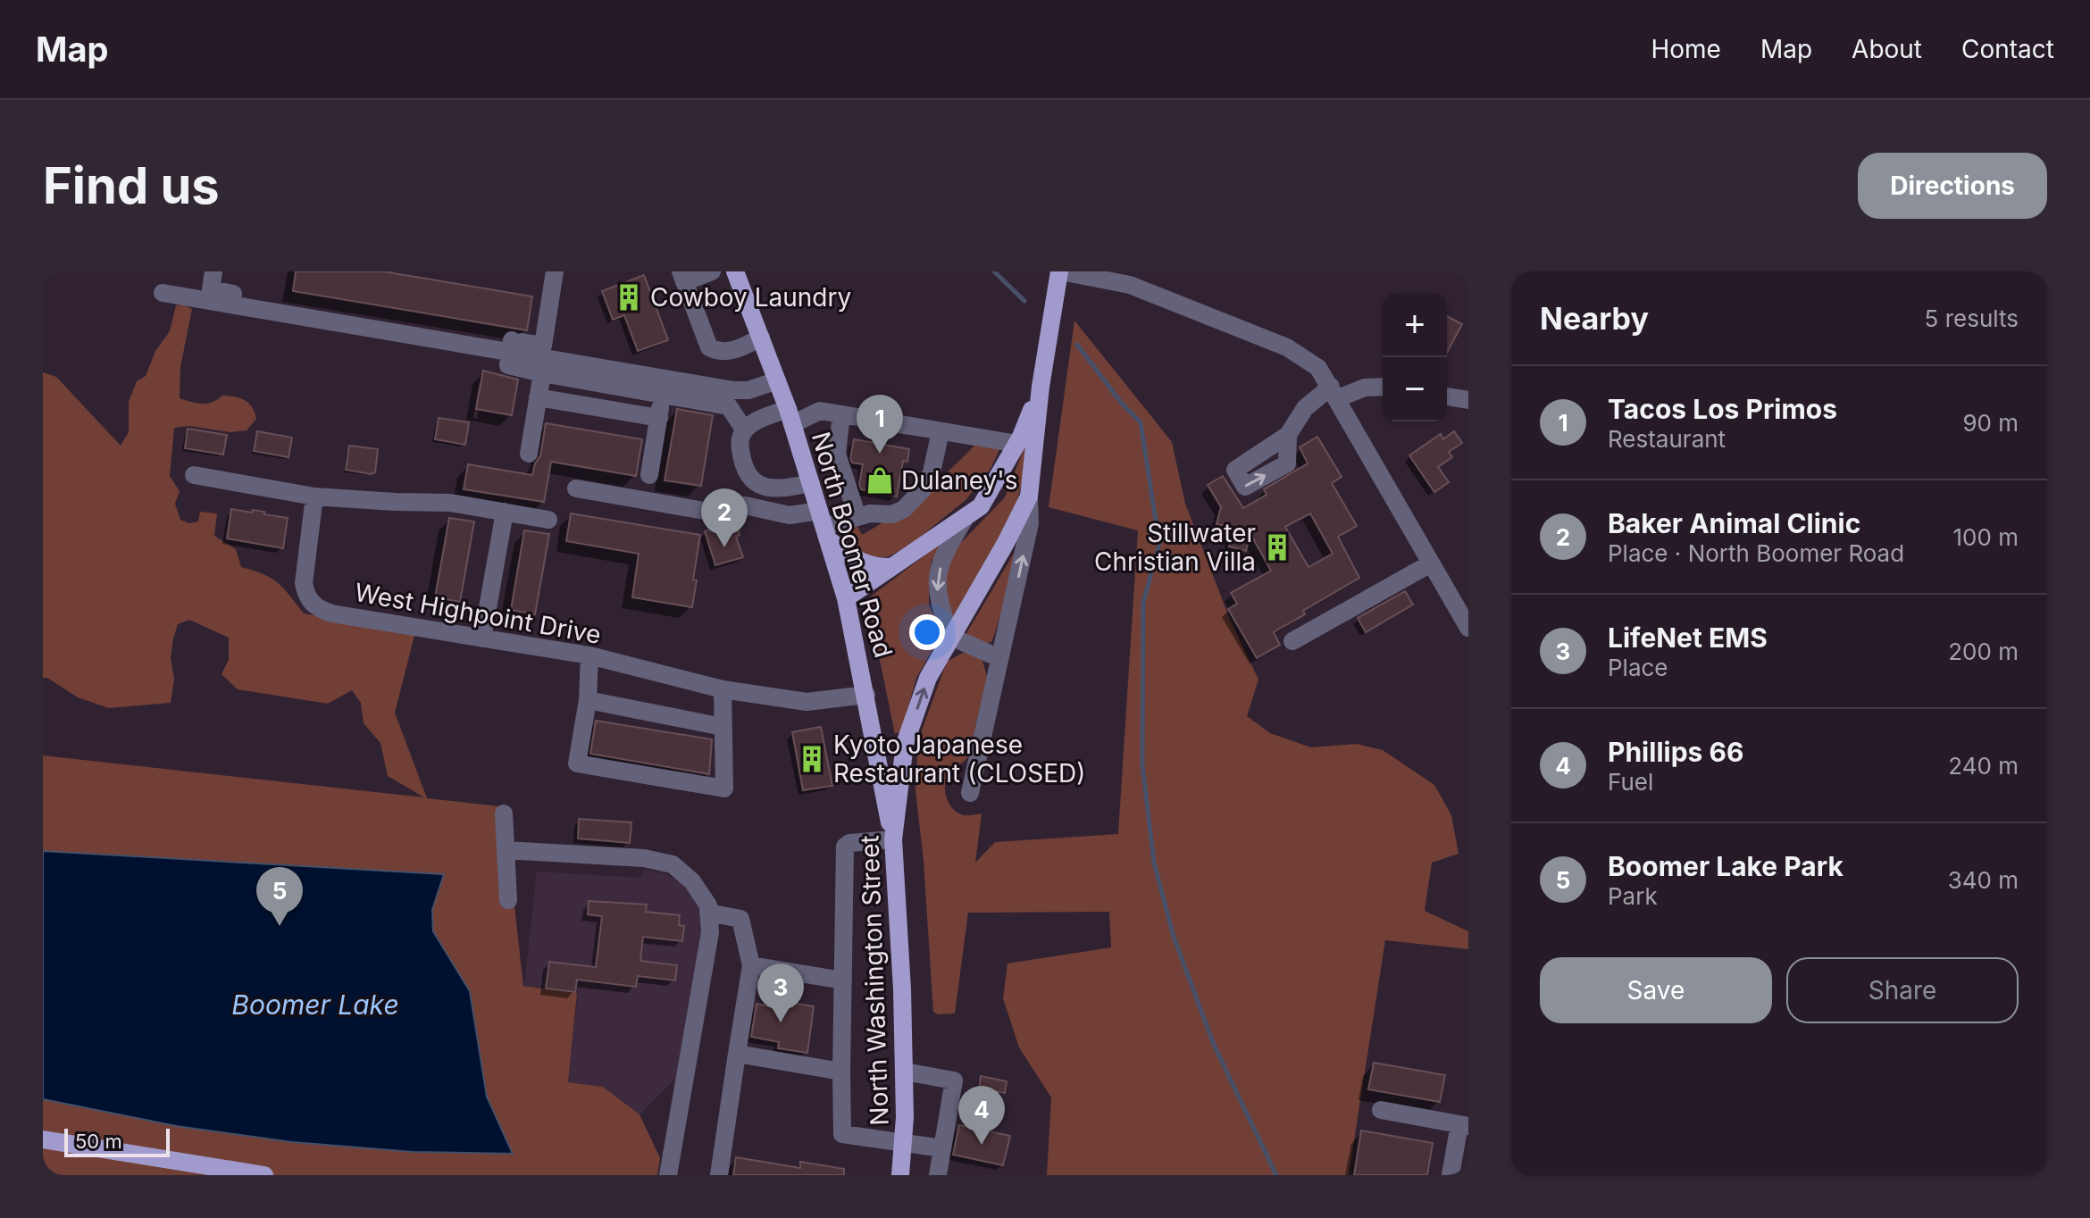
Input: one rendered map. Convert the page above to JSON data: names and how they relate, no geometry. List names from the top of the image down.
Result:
{
  "streets": {
    "main road": ["North Boomer Road", "North Washington Street"],
    "street": ["West Highpoint Drive"]
  },
  "crossings": [
    ["North Boomer Road", "West Highpoint Drive"],
    ["North Boomer Road", "North Washington Street"]
  ],
  "water": ["Boomer Lake"],
  "places": {
    "building": ["Cowboy Laundry", "Stillwater Christian Villa", "Kyoto Japanese Restaurant (CLOSED)"],
    "shop": ["Dulaney's"]
  },
  "scale_bar": "50 m",
  "page": {
    "header": "Map",
    "nav": [
      "Home",
      "Map",
      "About",
      "Contact"
    ],
    "buttons": [
      "Directions",
      ["Save", "Share"]
    ],
    "title": "Find us",
    "heading": ["Nearby", "5 results"],
    "map_buttons": ["+", "−"],
    "list": [
      {
        "mark": "1",
        "name": "Tacos Los Primos",
        "note": "Restaurant",
        "value": "90 m"
      },
      {
        "mark": "2",
        "name": "Baker Animal Clinic",
        "note": "Place · North Boomer Road",
        "value": "100 m"
      },
      {
        "mark": "3",
        "name": "LifeNet EMS",
        "note": "Place",
        "value": "200 m"
      },
      {
        "mark": "4",
        "name": "Phillips 66",
        "note": "Fuel",
        "value": "240 m"
      },
      {
        "mark": "5",
        "name": "Boomer Lake Park",
        "note": "Park",
        "value": "340 m"
      }
    ],
    "pins": [
      "1",
      "2",
      "5",
      "3",
      "4"
    ],
    "scale": "50 m"
  }
}
